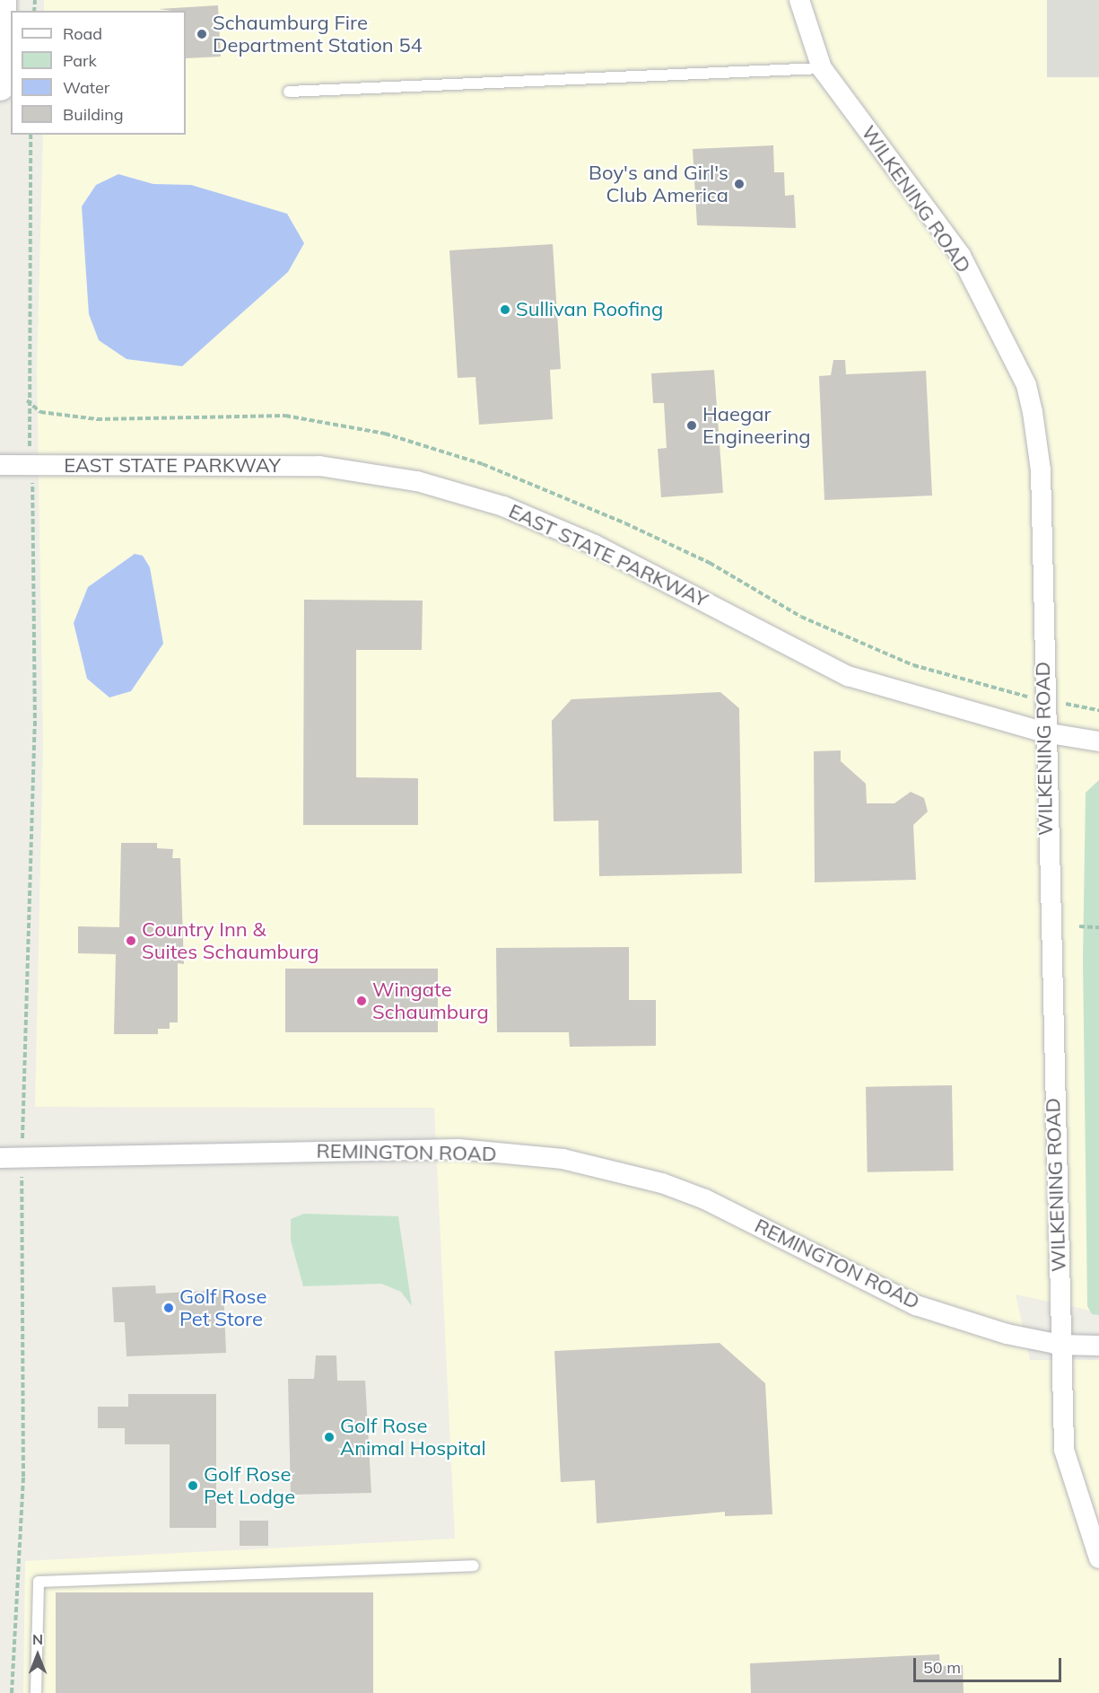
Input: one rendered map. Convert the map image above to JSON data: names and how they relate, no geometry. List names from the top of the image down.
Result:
{
  "streets": {
    "street": ["WILKENING ROAD", "EAST STATE PARKWAY", "REMINGTON ROAD"]
  },
  "crossings": [
    ["WILKENING ROAD", "EAST STATE PARKWAY"],
    ["WILKENING ROAD", "REMINGTON ROAD"]
  ],
  "places": [
    "Schaumburg Fire Department Station 54",
    "Boy's and Girl's Club America",
    "Sullivan Roofing",
    "Haegar Engineering",
    "Country Inn & Suites Schaumburg",
    "Wingate Schaumburg",
    "Golf Rose Pet Store",
    "Golf Rose Animal Hospital",
    "Golf Rose Pet Lodge"
  ],
  "legend": [
    "Road",
    "Park",
    "Water",
    "Building"
  ],
  "scale_bar": "50 m",
  "north": "top"
}
